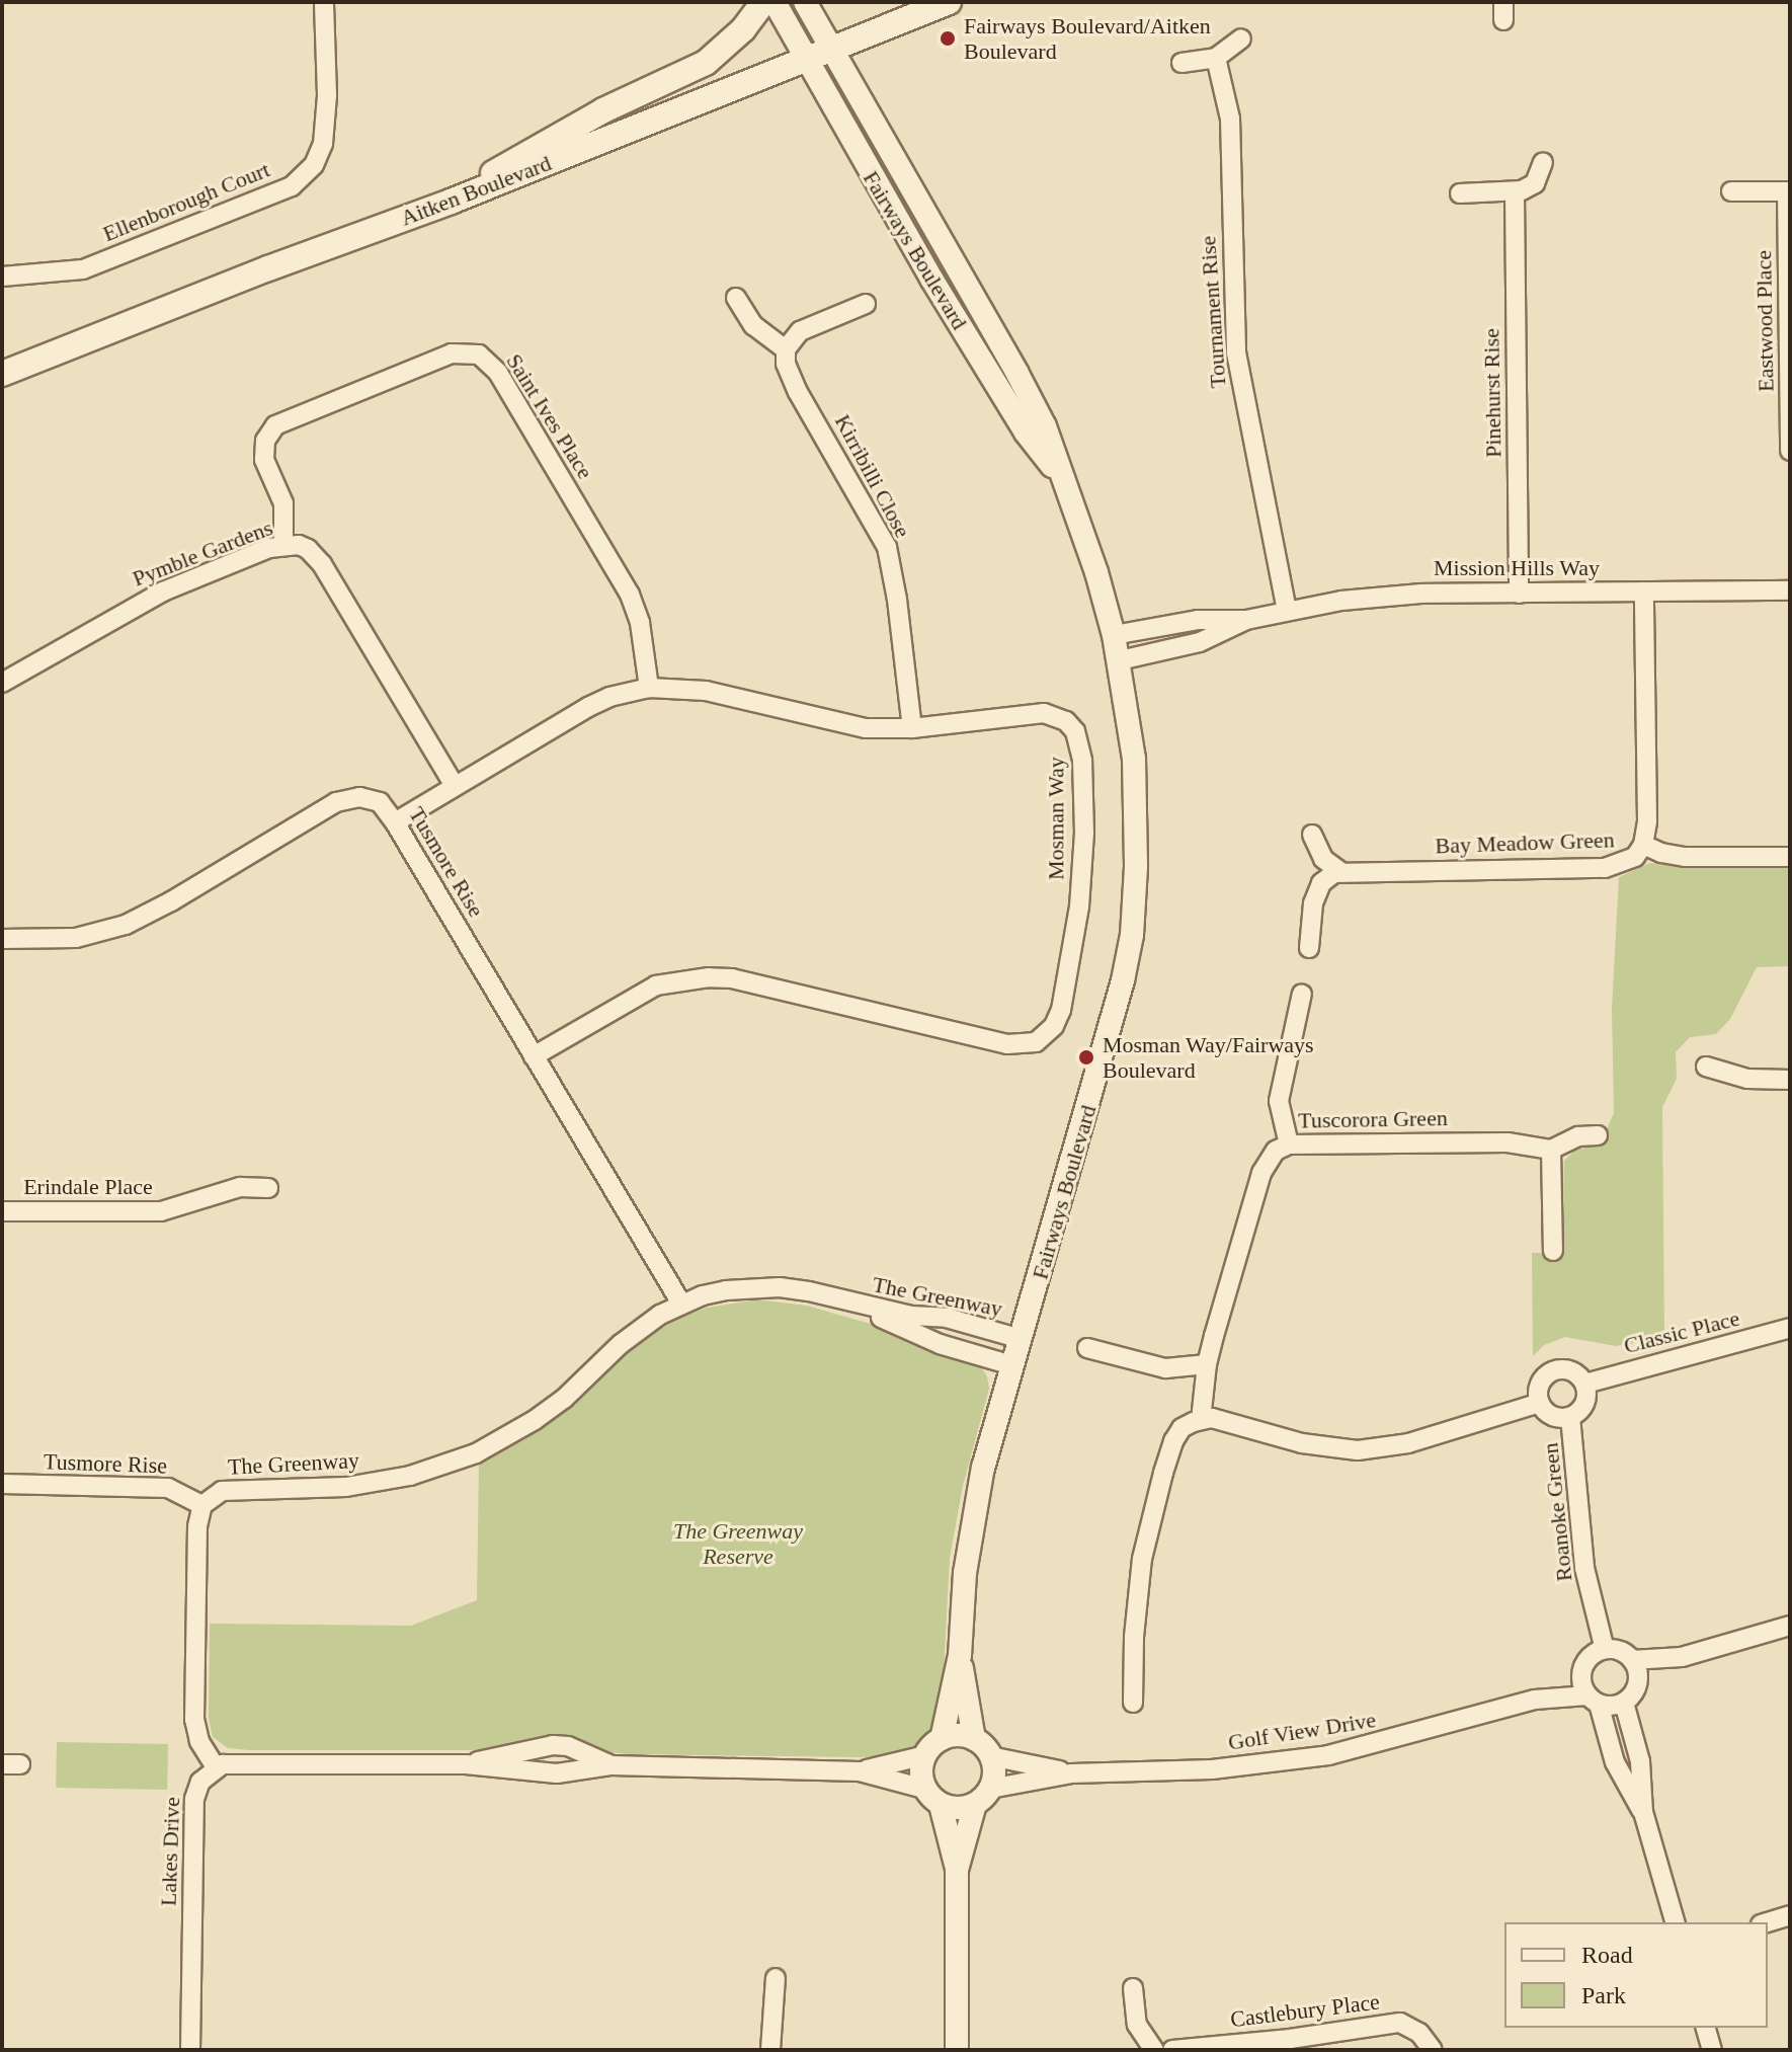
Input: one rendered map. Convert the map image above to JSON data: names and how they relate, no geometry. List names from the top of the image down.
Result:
{
  "streets": {
    "main road": ["Aitken Boulevard"],
    "street": [
      "Ellenborough Court",
      "Fairways Boulevard",
      "Tournament Rise",
      "Eastwood Place",
      "Pinehurst Rise",
      "Saint Ives Place",
      "Kirribilli Close",
      "Pymble Gardens",
      "Mission Hills Way",
      "Mosman Way",
      "Bay Meadow Green",
      "Tusmore Rise",
      "Tuscorora Green",
      "Erindale Place",
      "The Greenway",
      "Classic Place",
      "Roanoke Green",
      "Golf View Drive",
      "Lakes Drive",
      "Castlebury Place"
    ]
  },
  "crossings": [
    ["Aitken Boulevard", "Fairways Boulevard"],
    ["Fairways Boulevard", "Mission Hills Way"],
    ["Fairways Boulevard", "The Greenway"],
    ["Fairways Boulevard", "Golf View Drive"],
    ["Tournament Rise", "Mission Hills Way"],
    ["Pinehurst Rise", "Mission Hills Way"],
    ["Saint Ives Place", "Pymble Gardens"],
    ["Saint Ives Place", "Mosman Way"],
    ["Kirribilli Close", "Mosman Way"],
    ["Pymble Gardens", "Mosman Way"],
    ["Mission Hills Way", "Bay Meadow Green"],
    ["Mosman Way", "Tusmore Rise"],
    ["Tusmore Rise", "The Greenway"],
    ["Classic Place", "Roanoke Green"],
    ["Roanoke Green", "Golf View Drive"]
  ],
  "parks": ["The Greenway Reserve"],
  "places": ["Fairways Boulevard/Aitken Boulevard", "Mosman Way/Fairways Boulevard"],
  "legend": ["Road", "Park"]
}
